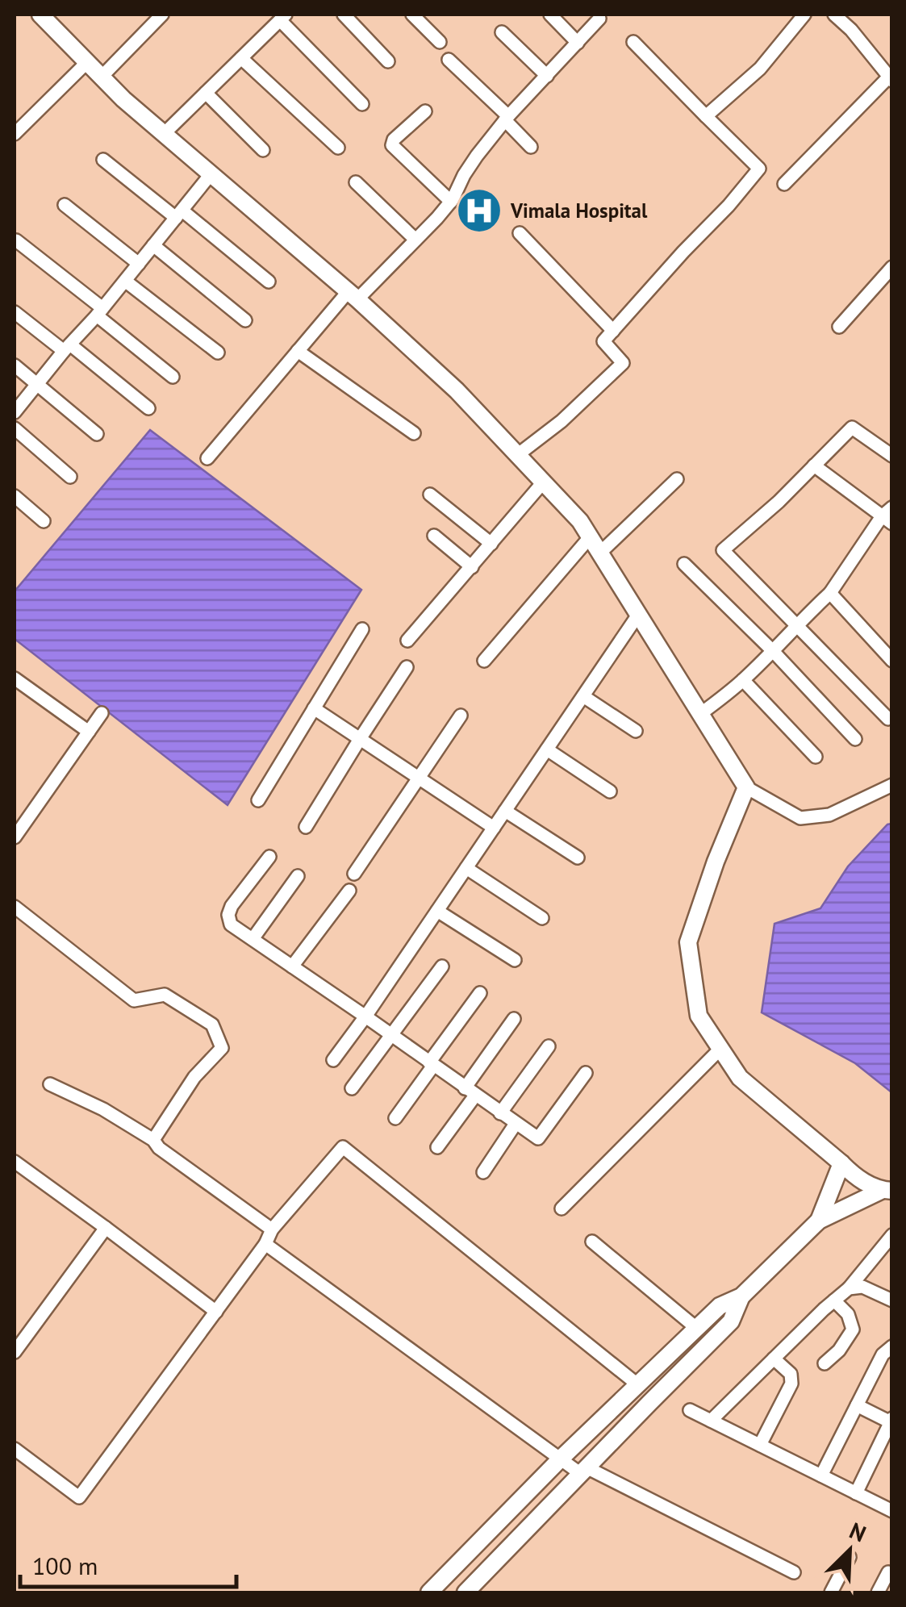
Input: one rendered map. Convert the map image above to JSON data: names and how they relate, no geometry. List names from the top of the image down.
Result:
{
  "places": {
    "hospital": ["Vimala Hospital"]
  },
  "scale_bar": "100 m",
  "north": "top right"
}
